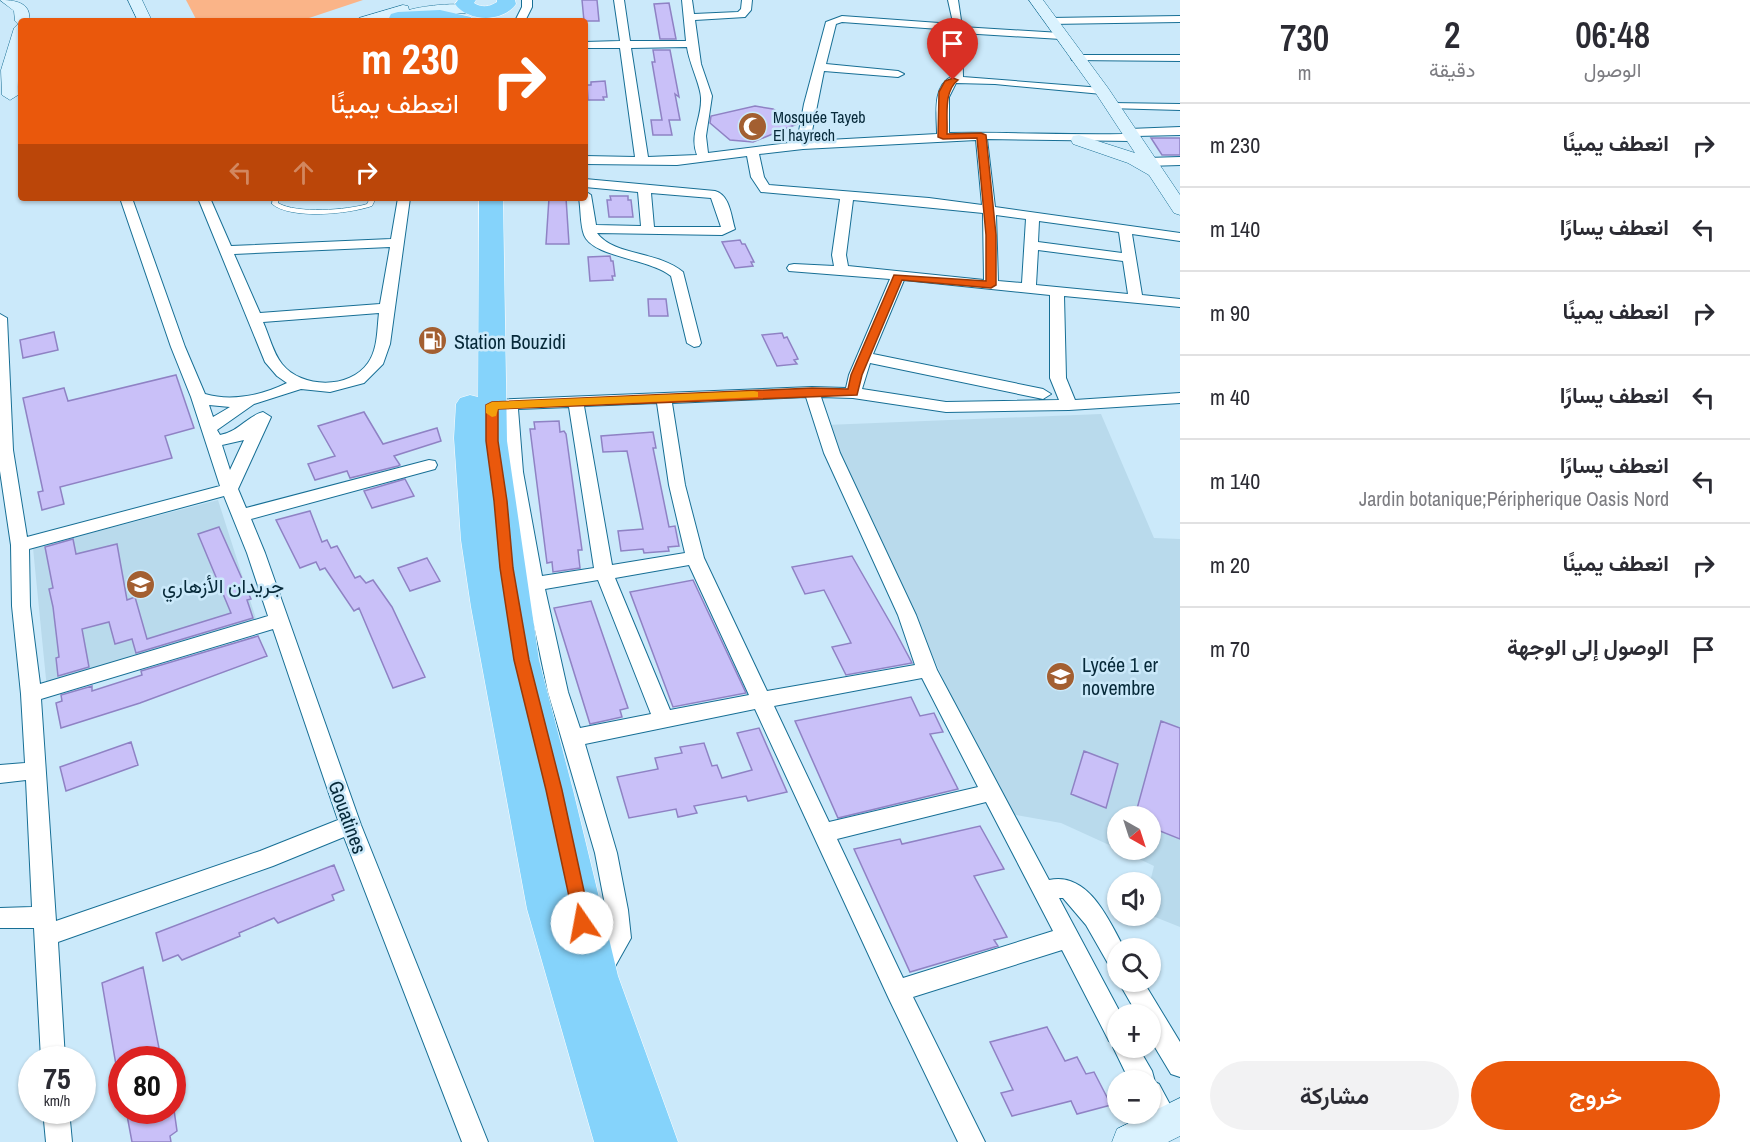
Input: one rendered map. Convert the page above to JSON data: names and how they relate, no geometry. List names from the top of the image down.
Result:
{
  "streets": {
    "street": ["Gouatines"]
  },
  "places": {
    "mosque": ["Mosquée Tayeb El hayrech"],
    "fuel station": ["Station Bouzidi"],
    "school or university": ["جريدان الأزهاري", "Lycée 1 er novembre"]
  },
  "north": "bottom right",
  "page": {
    "eta": [
      "06:48",
      "الوصول",
      "2",
      "دقيقة",
      "730",
      "m"
    ],
    "turn": ["230 m", "انعطف يمينًا"],
    "list": [
      {
        "name": "انعطف يمينًا",
        "value": "230 m"
      },
      {
        "name": "انعطف يسارًا",
        "value": "140 m"
      },
      {
        "name": "انعطف يمينًا",
        "value": "90 m"
      },
      {
        "name": "انعطف يسارًا",
        "value": "40 m"
      },
      {
        "name": "انعطف يسارًا",
        "note": "Jardin botanique;Péripherique Oasis Nord",
        "value": "140 m"
      },
      {
        "name": "انعطف يمينًا",
        "value": "20 m"
      },
      {
        "name": "الوصول إلى الوجهة",
        "value": "70 m"
      }
    ],
    "map_buttons": ["+", "−"],
    "speed": "75 km/h",
    "limit": "80",
    "buttons": ["خروج", "مشاركة"]
  }
}
